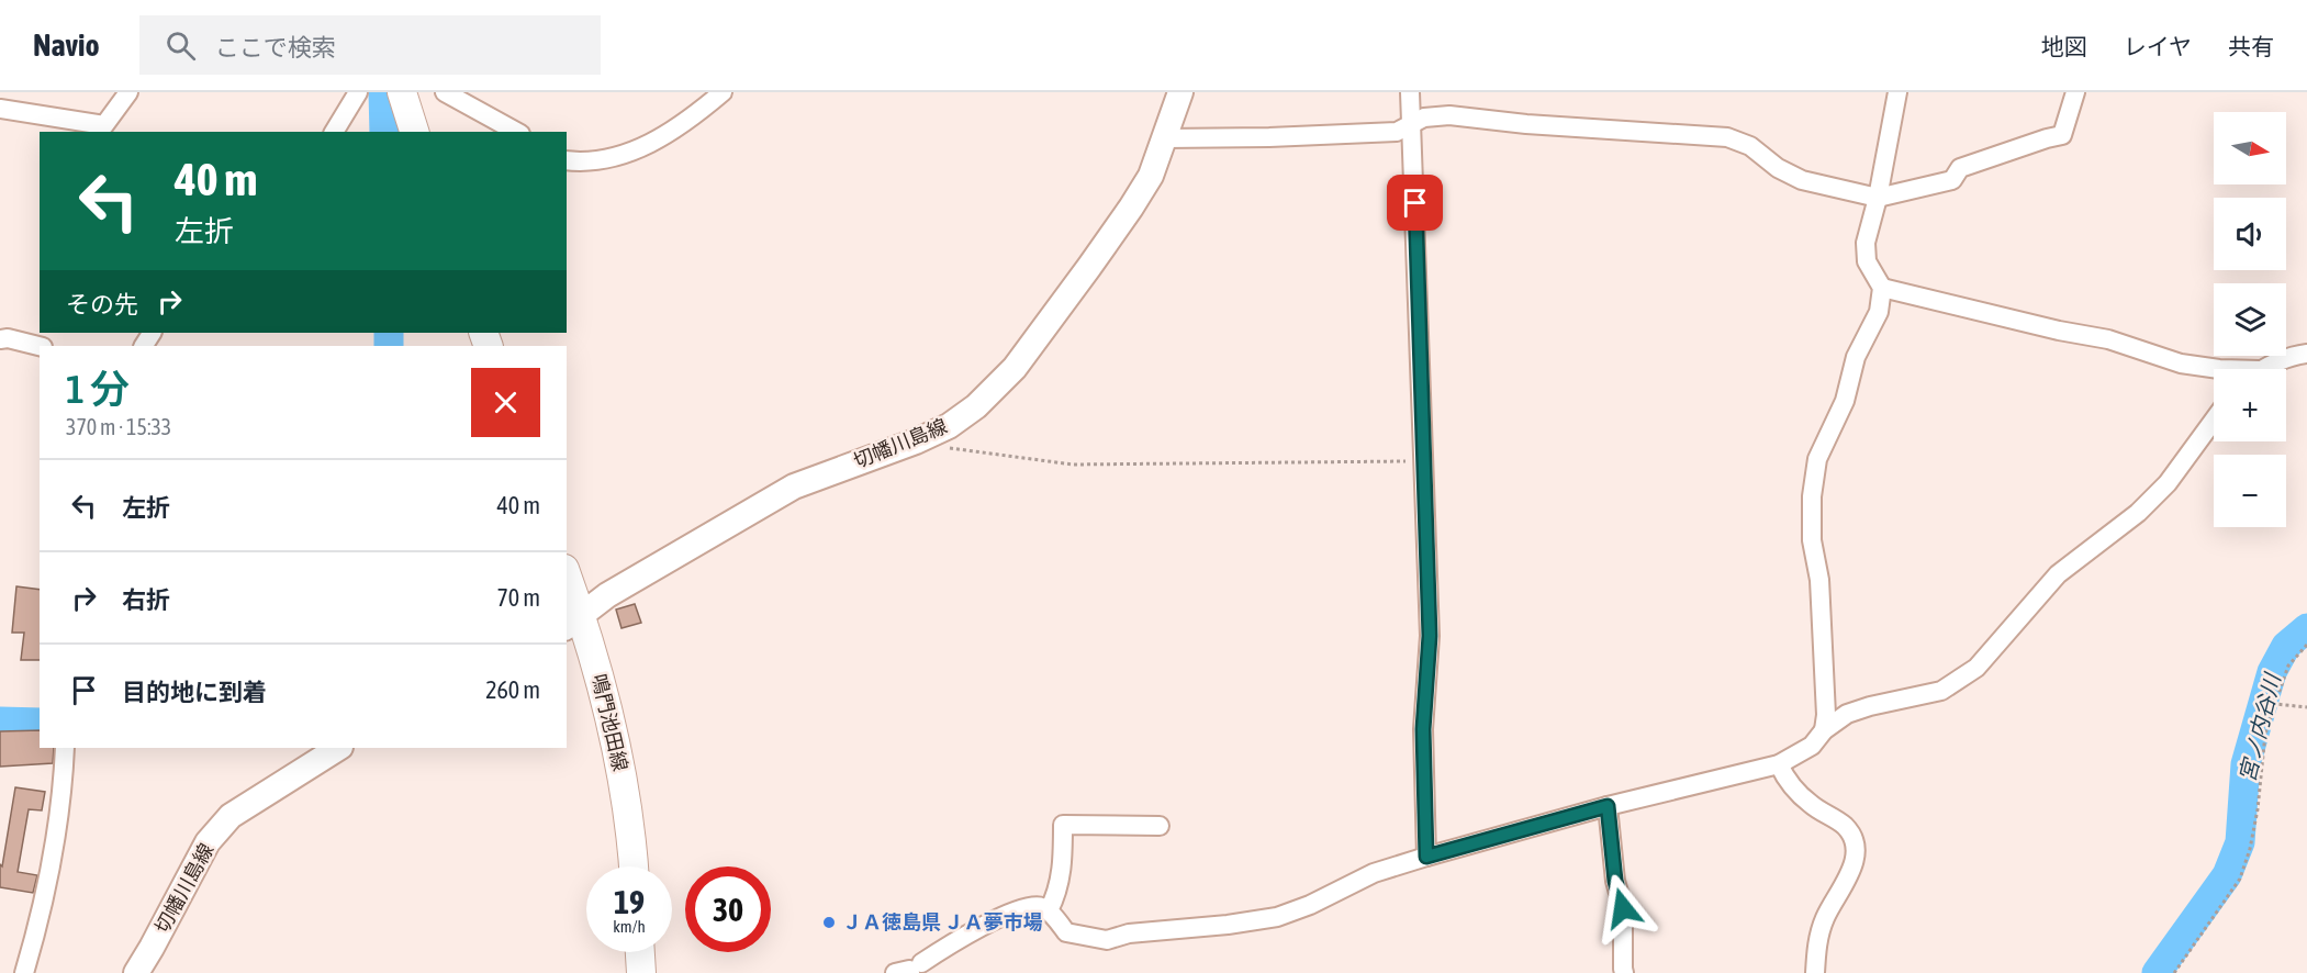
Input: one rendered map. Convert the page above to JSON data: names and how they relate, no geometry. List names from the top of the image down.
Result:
{
  "streets": {
    "main road": ["切幡川島線", "鳴門池田線"]
  },
  "crossings": [
    ["切幡川島線", "鳴門池田線"]
  ],
  "water": ["宮ノ内谷川"],
  "places": ["ＪＡ徳島県 ＪＡ夢市場"],
  "north": "right",
  "page": {
    "header": "Navio",
    "search": "ここで検索",
    "nav": ["地図", "レイヤ", "共有"],
    "map_buttons": ["+", "−"],
    "turn": ["40 m", "左折"],
    "then": "その先",
    "heading": ["1 分", "370 m · 15:33"],
    "list": [
      {
        "name": "左折",
        "value": "40 m"
      },
      {
        "name": "右折",
        "value": "70 m"
      },
      {
        "name": "目的地に到着",
        "value": "260 m"
      }
    ],
    "speed": "19 km/h",
    "limit": "30"
  }
}
